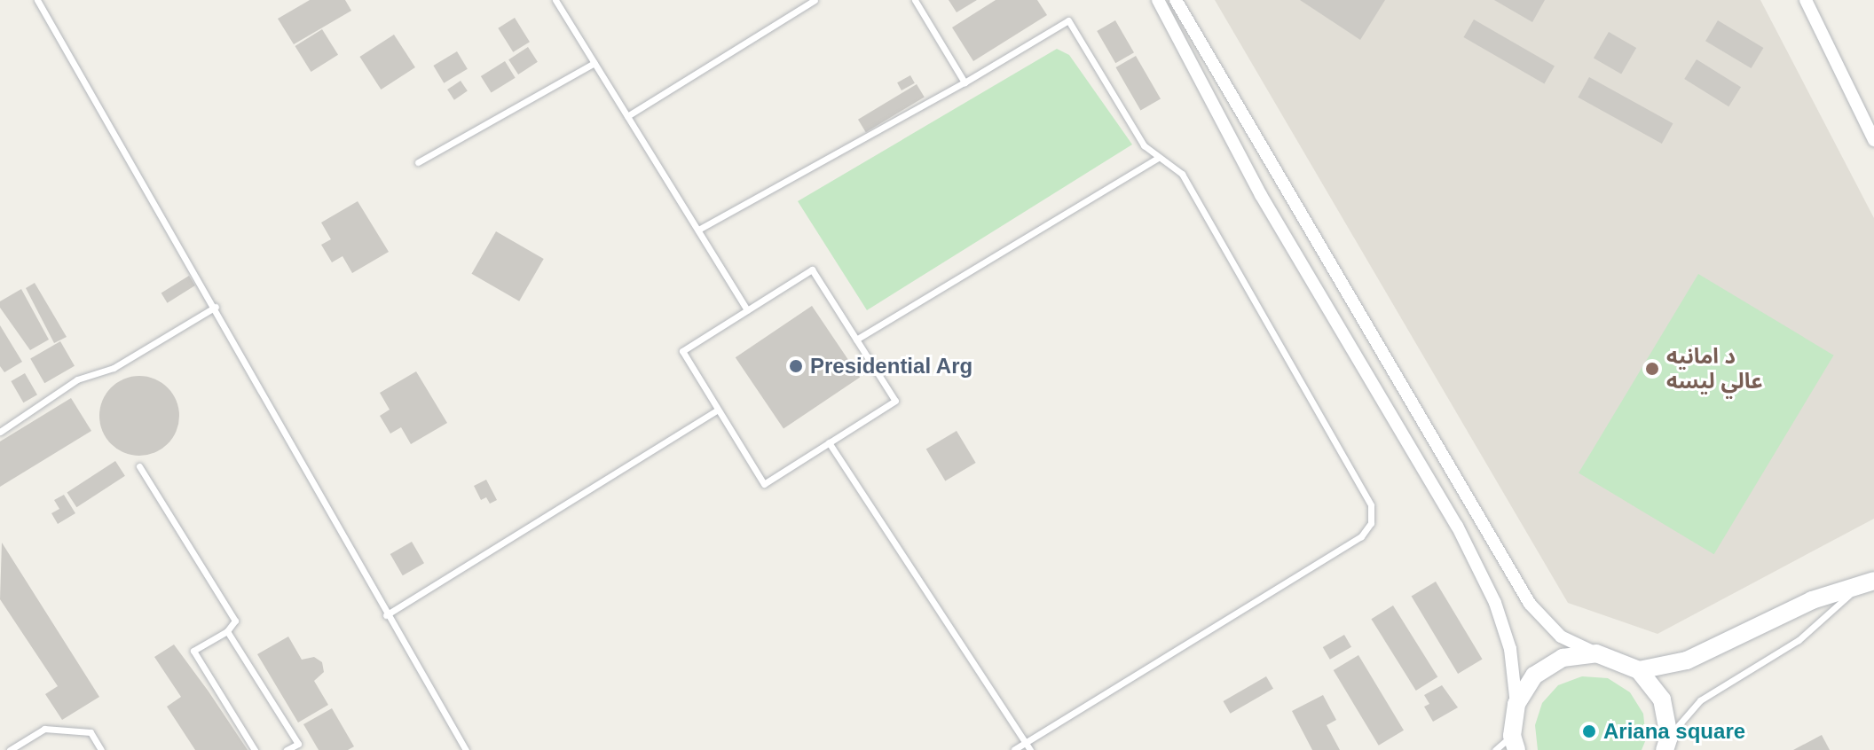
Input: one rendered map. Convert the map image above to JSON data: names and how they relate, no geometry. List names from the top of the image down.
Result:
{
  "places": ["Presidential Arg", "د امانیه عالي لیسه", "Ariana square"]
}
